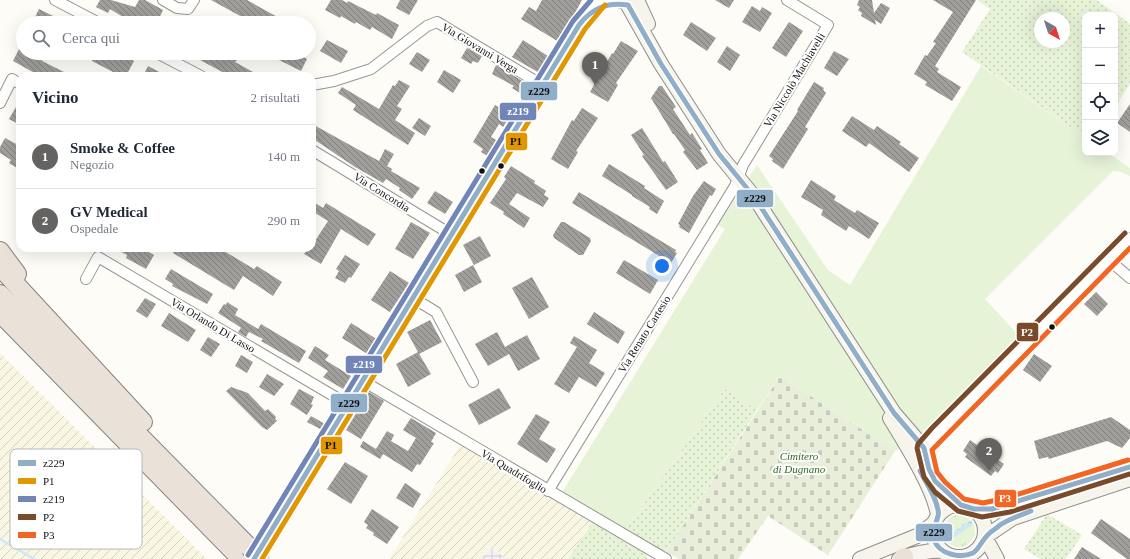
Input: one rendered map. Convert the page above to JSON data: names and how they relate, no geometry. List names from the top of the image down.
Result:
{
  "streets": {
    "street": [
      "Via Giovanni Verga",
      "Via Niccolò Machiavelli",
      "Via Concordia",
      "Via Orlando Di Lasso",
      "Via Renato Cartesio",
      "Via Quadrifoglio"
    ]
  },
  "crossings": [
    ["Via Niccolò Machiavelli", "Via Renato Cartesio"],
    ["Via Renato Cartesio", "Via Quadrifoglio"]
  ],
  "parks": ["Cimitero di Dugnano"],
  "lines": [
    "transit line z219",
    "transit line z229",
    "transit line P1",
    "transit line P2",
    "transit line P3"
  ],
  "legend": [
    "z229",
    "P1",
    "z219",
    "P2",
    "P3"
  ],
  "north": "bottom right",
  "page": {
    "map_buttons": ["+", "−"],
    "search": "Cerca qui",
    "pins": ["1", "2"],
    "heading": ["Vicino", "2 risultati"],
    "list": [
      {
        "mark": "1",
        "name": "Smoke & Coffee",
        "note": "Negozio",
        "value": "140 m"
      },
      {
        "mark": "2",
        "name": "GV Medical",
        "note": "Ospedale",
        "value": "290 m"
      }
    ]
  }
}
